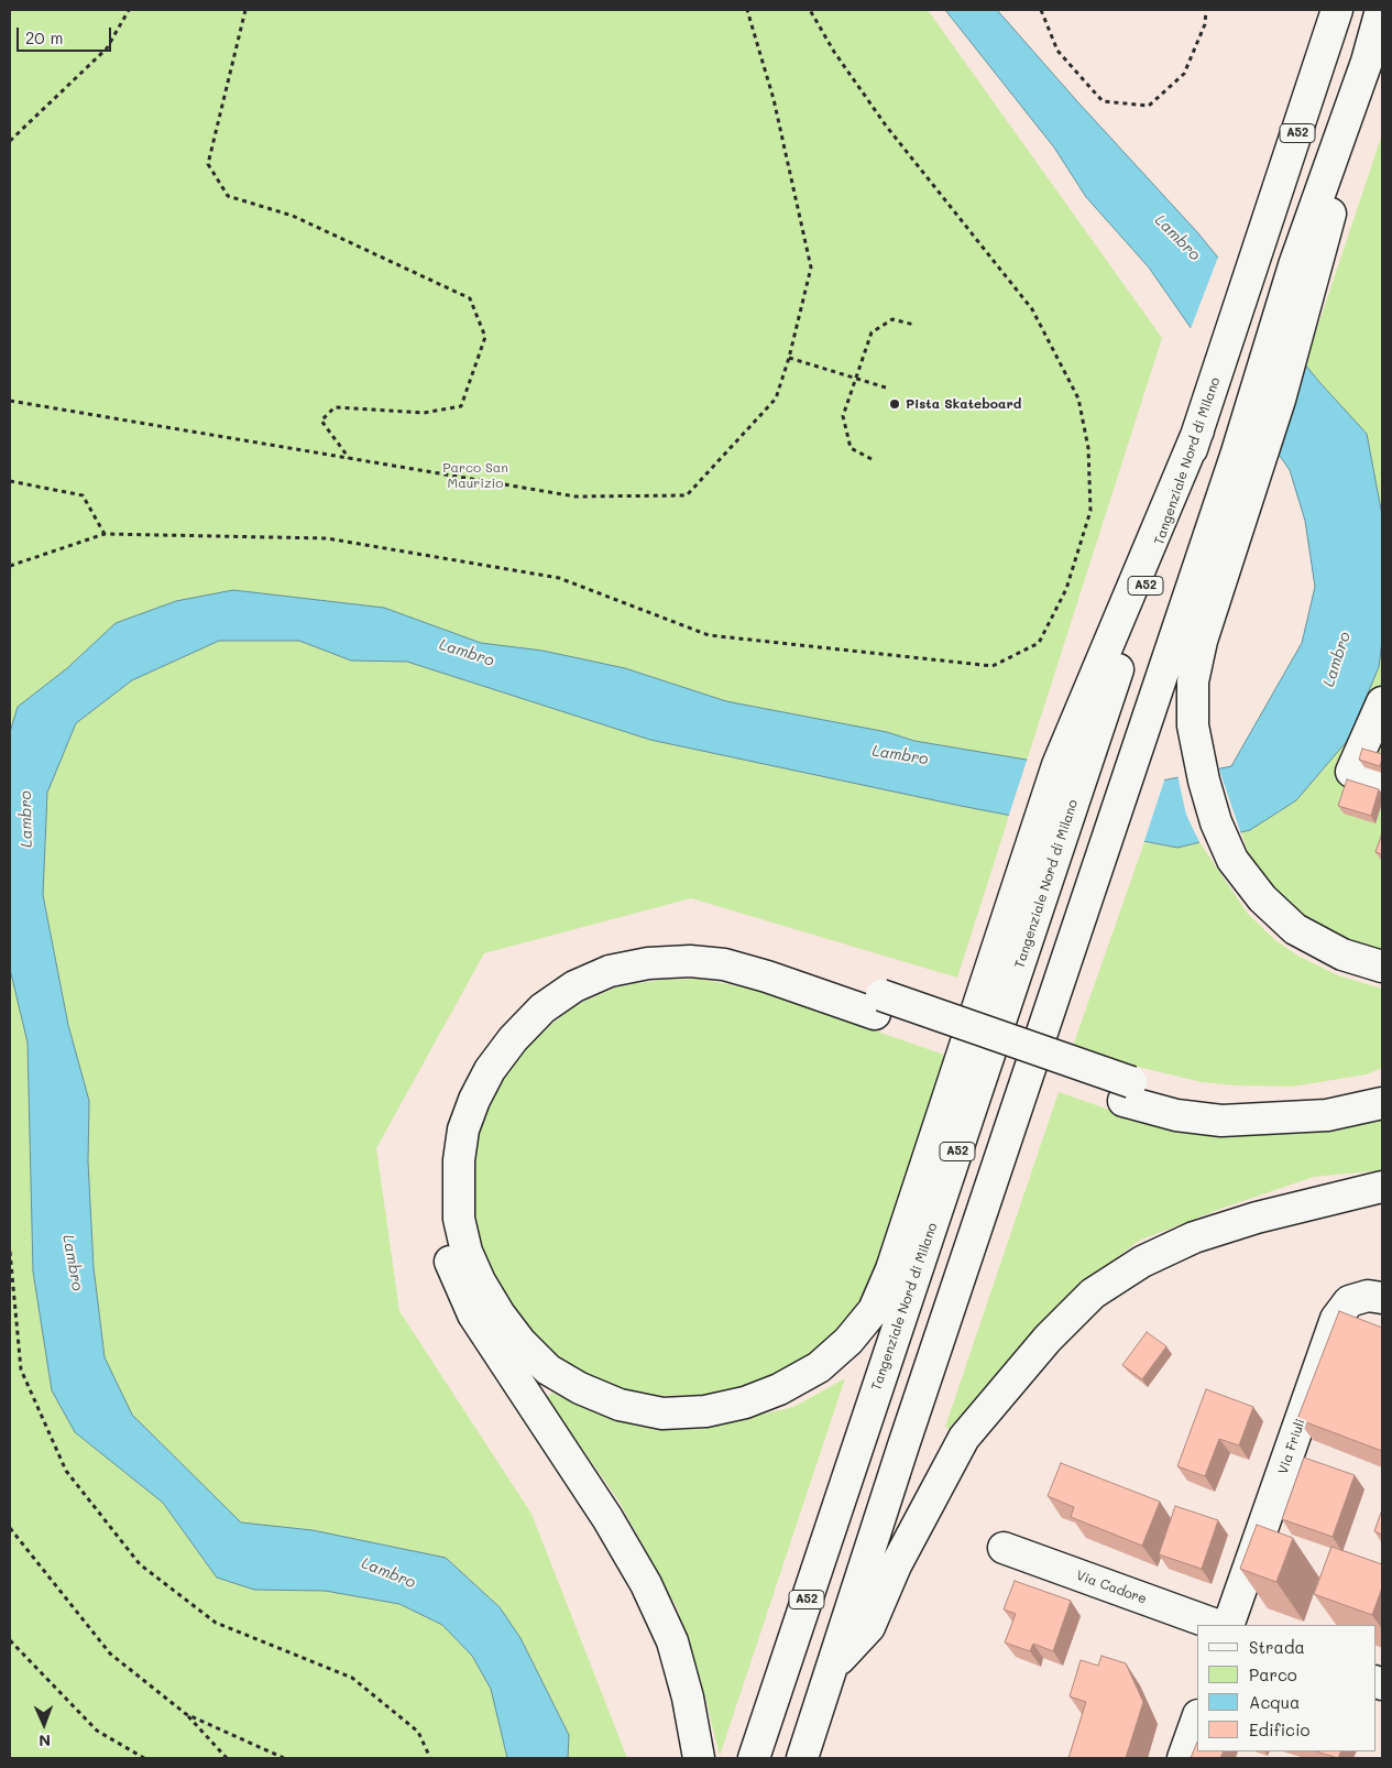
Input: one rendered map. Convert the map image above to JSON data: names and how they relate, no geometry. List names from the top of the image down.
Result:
{
  "streets": {
    "main road": [
      "A52",
      "Tangenziale Nord di Milano",
      "Via Friuli",
      "Via Cadore"
    ]
  },
  "water": ["Lambro"],
  "parks": ["Parco San Maurizio"],
  "places": ["Pista Skateboard"],
  "legend": [
    "Strada",
    "Parco",
    "Acqua",
    "Edificio"
  ],
  "scale_bar": "20 m",
  "north": "bottom"
}
